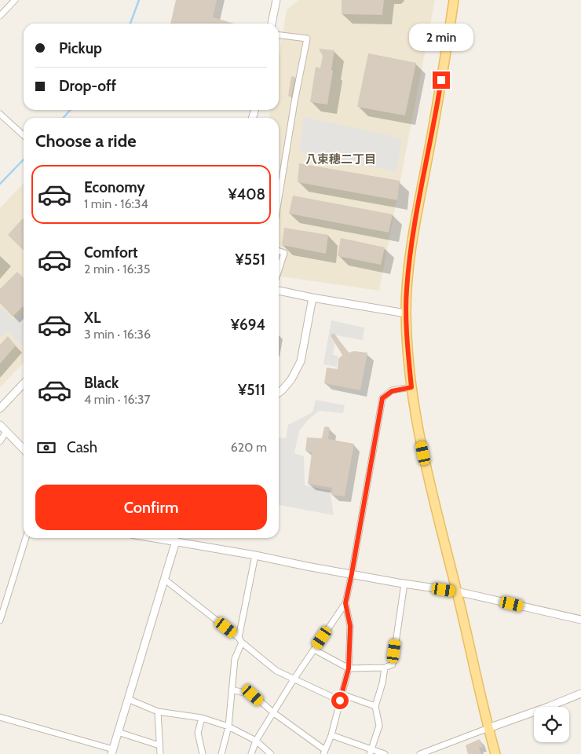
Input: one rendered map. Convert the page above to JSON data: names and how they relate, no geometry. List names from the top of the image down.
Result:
{
  "districts": ["八束穂二丁目"],
  "page": {
    "bubble": "2 min",
    "banner": ["Pickup", "Drop-off"],
    "heading": "Choose a ride",
    "list": [
      {
        "name": "Economy",
        "note": "1 min · 16:34",
        "value": "¥408"
      },
      {
        "name": "Comfort",
        "note": "2 min · 16:35",
        "value": "¥551"
      },
      {
        "name": "XL",
        "note": "3 min · 16:36",
        "value": "¥694"
      },
      {
        "name": "Black",
        "note": "4 min · 16:37",
        "value": "¥511"
      }
    ],
    "pay": ["Cash", "620 m"],
    "buttons": "Confirm"
  }
}
